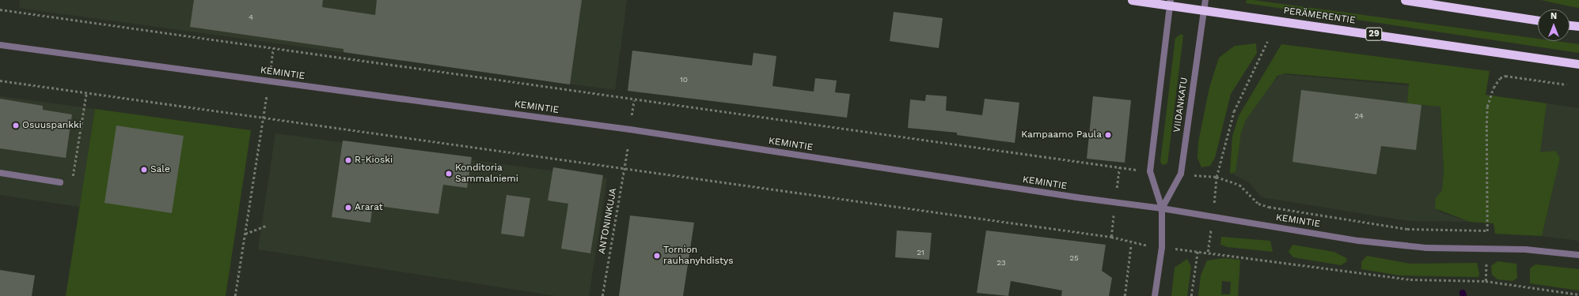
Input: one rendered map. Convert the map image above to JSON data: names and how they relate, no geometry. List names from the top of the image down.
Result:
{
  "streets": {
    "highway": ["PERÄMERENTIE", "29"],
    "street": ["KEMINTIE", "VIIDANKATU"],
    "path": ["ANTONINKUJA"]
  },
  "crossings": [
    ["PERÄMERENTIE", "VIIDANKATU"],
    ["KEMINTIE", "VIIDANKATU"]
  ],
  "places": [
    "Osuuspankki",
    "Kampaamo Paula",
    "R-Kioski",
    "Sale",
    "Konditoria Sammalniemi",
    "Ararat",
    "Tornion rauhanyhdistys"
  ],
  "house_numbers": [
    "4",
    "10",
    "24",
    "21",
    "25",
    "23"
  ],
  "north": "top"
}
